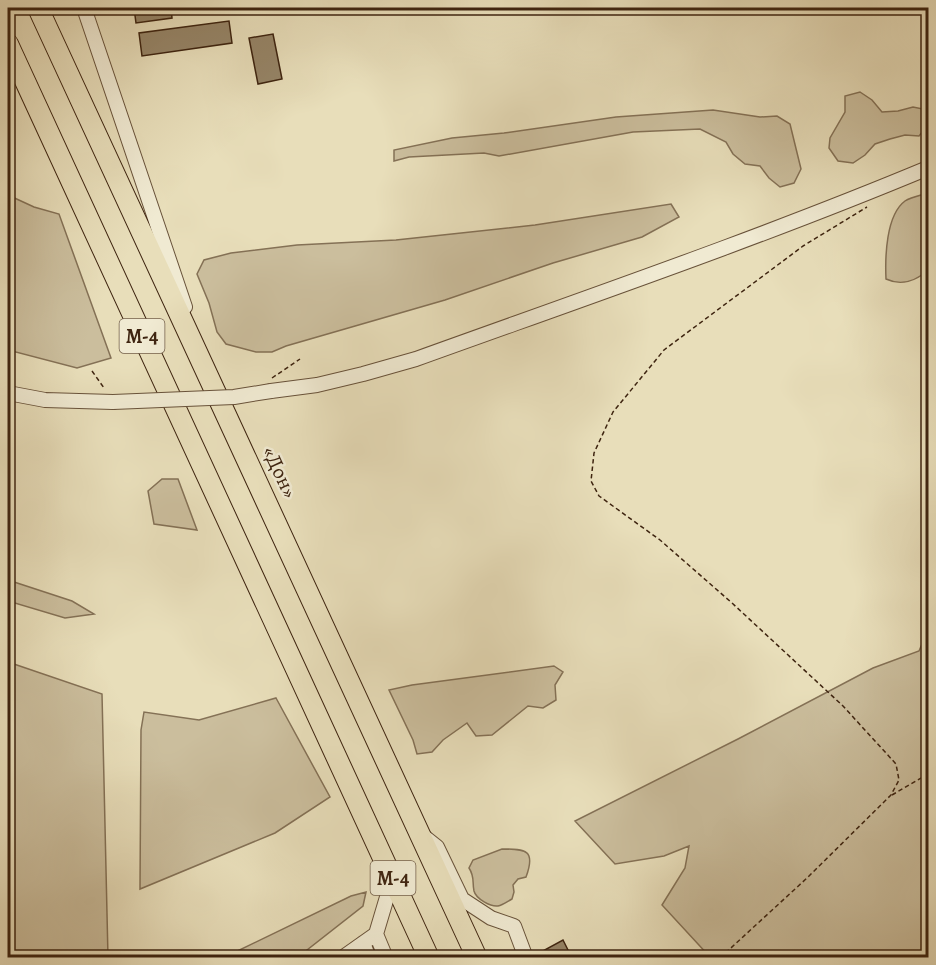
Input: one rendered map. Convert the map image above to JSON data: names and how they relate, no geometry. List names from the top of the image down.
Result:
{
  "streets": {
    "highway": ["М-4", "«Дон»"]
  }
}
